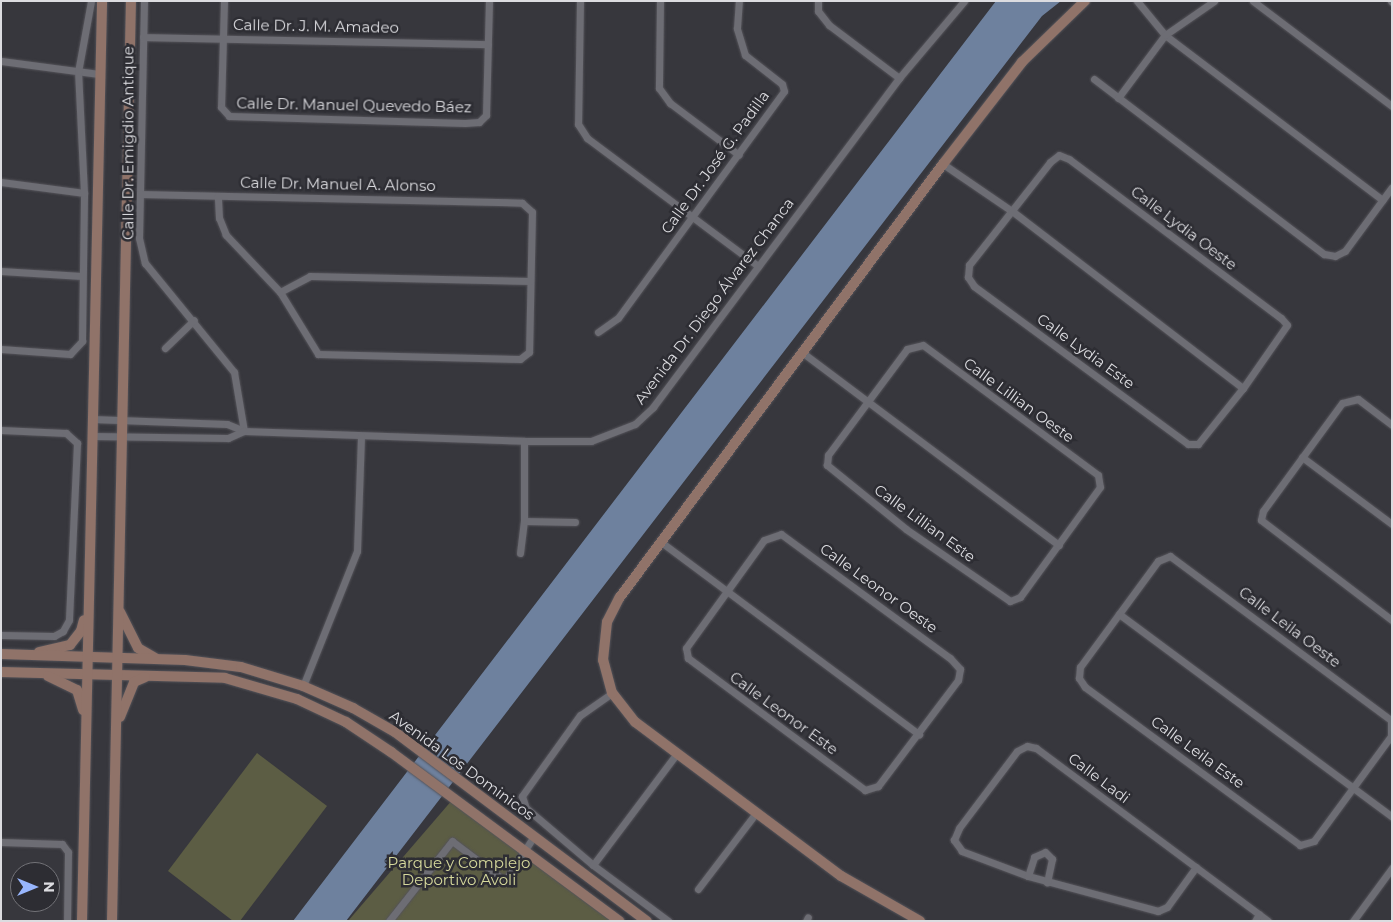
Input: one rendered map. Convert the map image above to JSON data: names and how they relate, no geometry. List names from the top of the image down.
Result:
{
  "streets": {
    "street": [
      "Calle Dr. J. M. Amadeo",
      "Calle Dr. Manuel Quevedo Báez",
      "Calle Dr. Emigdio Antique",
      "Calle Dr. José G. Padilla",
      "Calle Dr. Manuel A. Alonso",
      "Calle Lydia Oeste",
      "Avenida Dr. Diego Álvarez Chanca",
      "Calle Lydia Este",
      "Calle Lillian Oeste",
      "Calle Lillian Este",
      "Calle Leonor Oeste",
      "Calle Leila Oeste",
      "Calle Leonor Este",
      "Calle Leila Este",
      "Avenida Los Dominicos",
      "Calle Ladi"
    ]
  },
  "crossings": [
    ["Calle Dr. J. M. Amadeo", "Calle Dr. Manuel Quevedo Báez"],
    ["Calle Dr. J. M. Amadeo", "Calle Dr. Emigdio Antique"],
    ["Calle Dr. Emigdio Antique", "Calle Dr. Manuel A. Alonso"],
    ["Calle Dr. Emigdio Antique", "Avenida Dr. Diego Álvarez Chanca"],
    ["Calle Lydia Oeste", "Calle Lydia Este"],
    ["Calle Lillian Oeste", "Calle Lillian Este"],
    ["Calle Leonor Oeste", "Calle Leonor Este"],
    ["Calle Leila Oeste", "Calle Leila Este"]
  ],
  "parks": ["Parque y Complejo Deportivo Avoli"],
  "north": "right"
}
